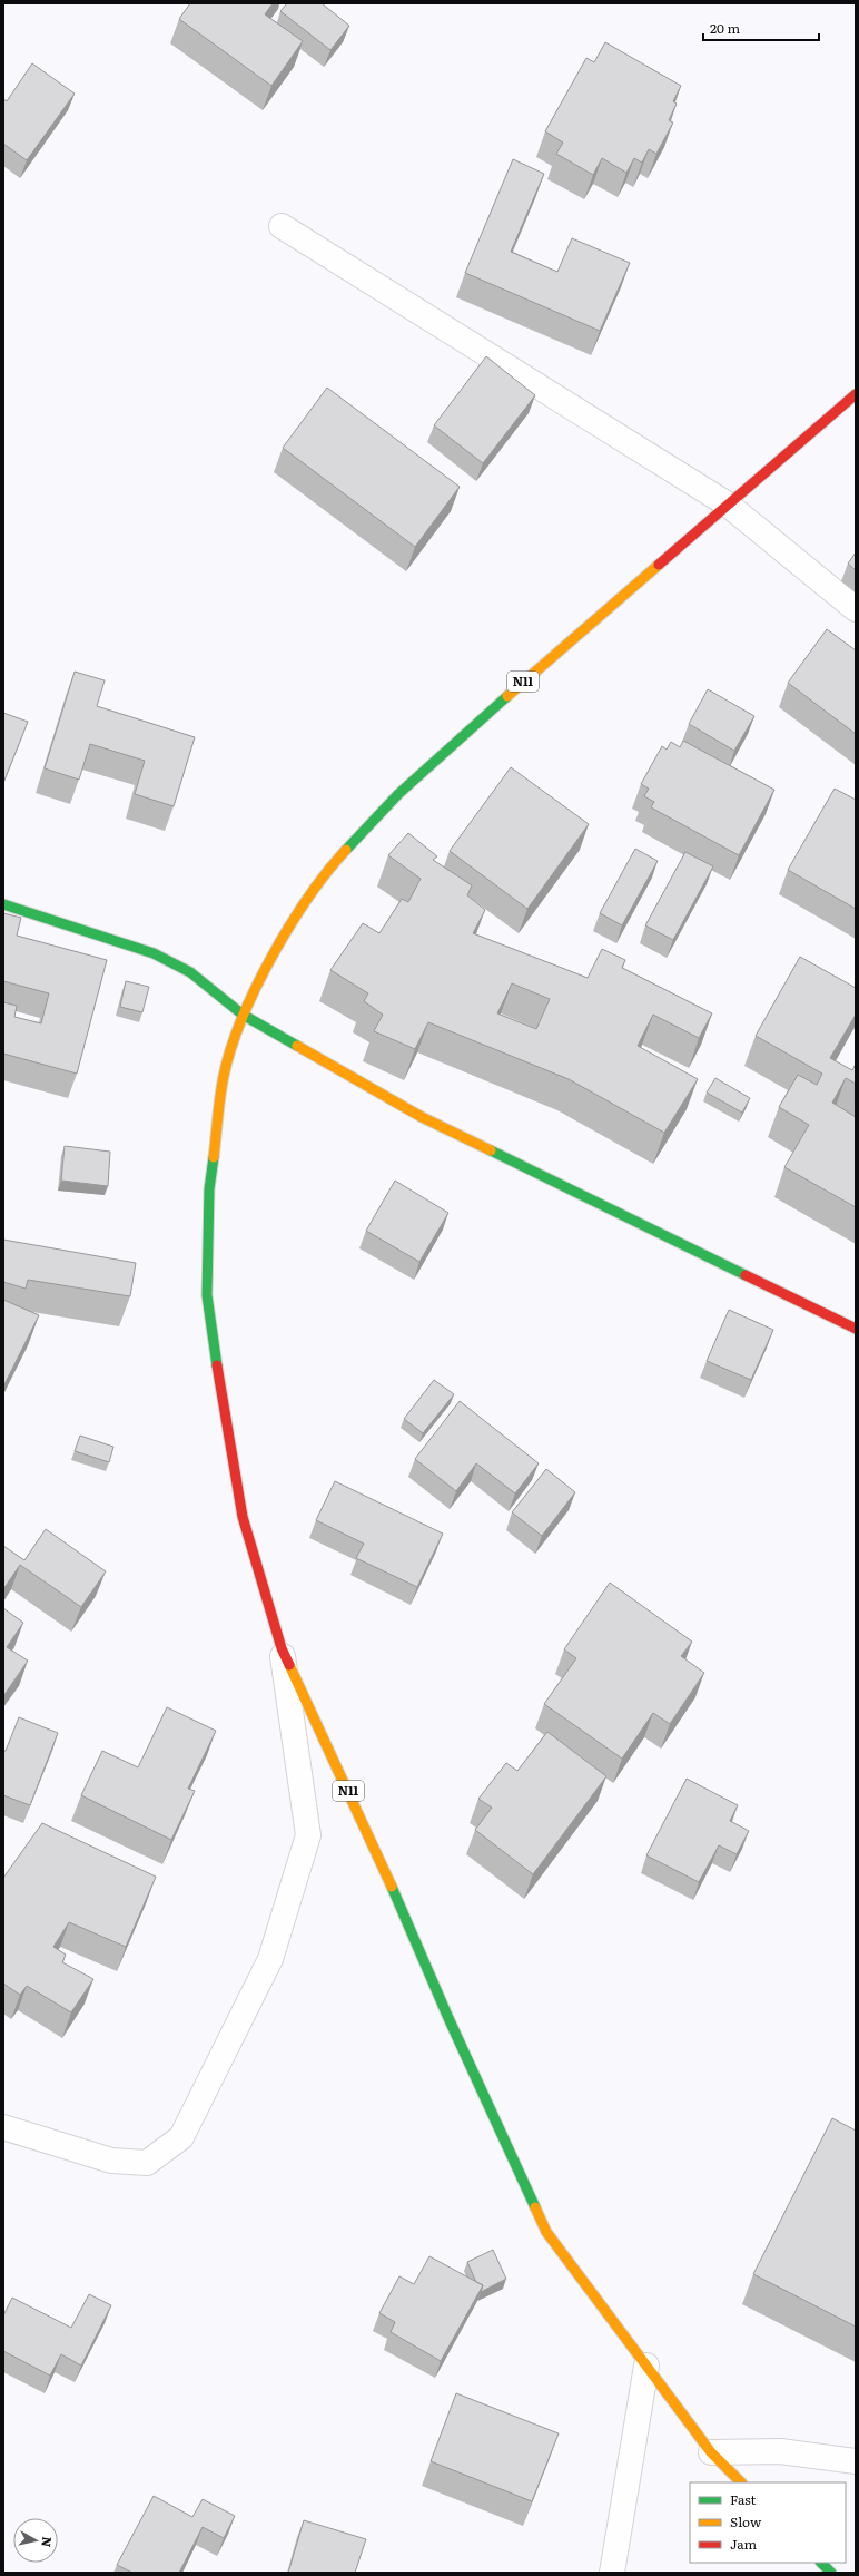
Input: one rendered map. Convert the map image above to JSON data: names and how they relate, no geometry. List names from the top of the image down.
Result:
{
  "streets": {
    "main road": ["N11"]
  },
  "legend": ["Fast", "Slow", "Jam"],
  "scale_bar": "20 m",
  "north": "right"
}
